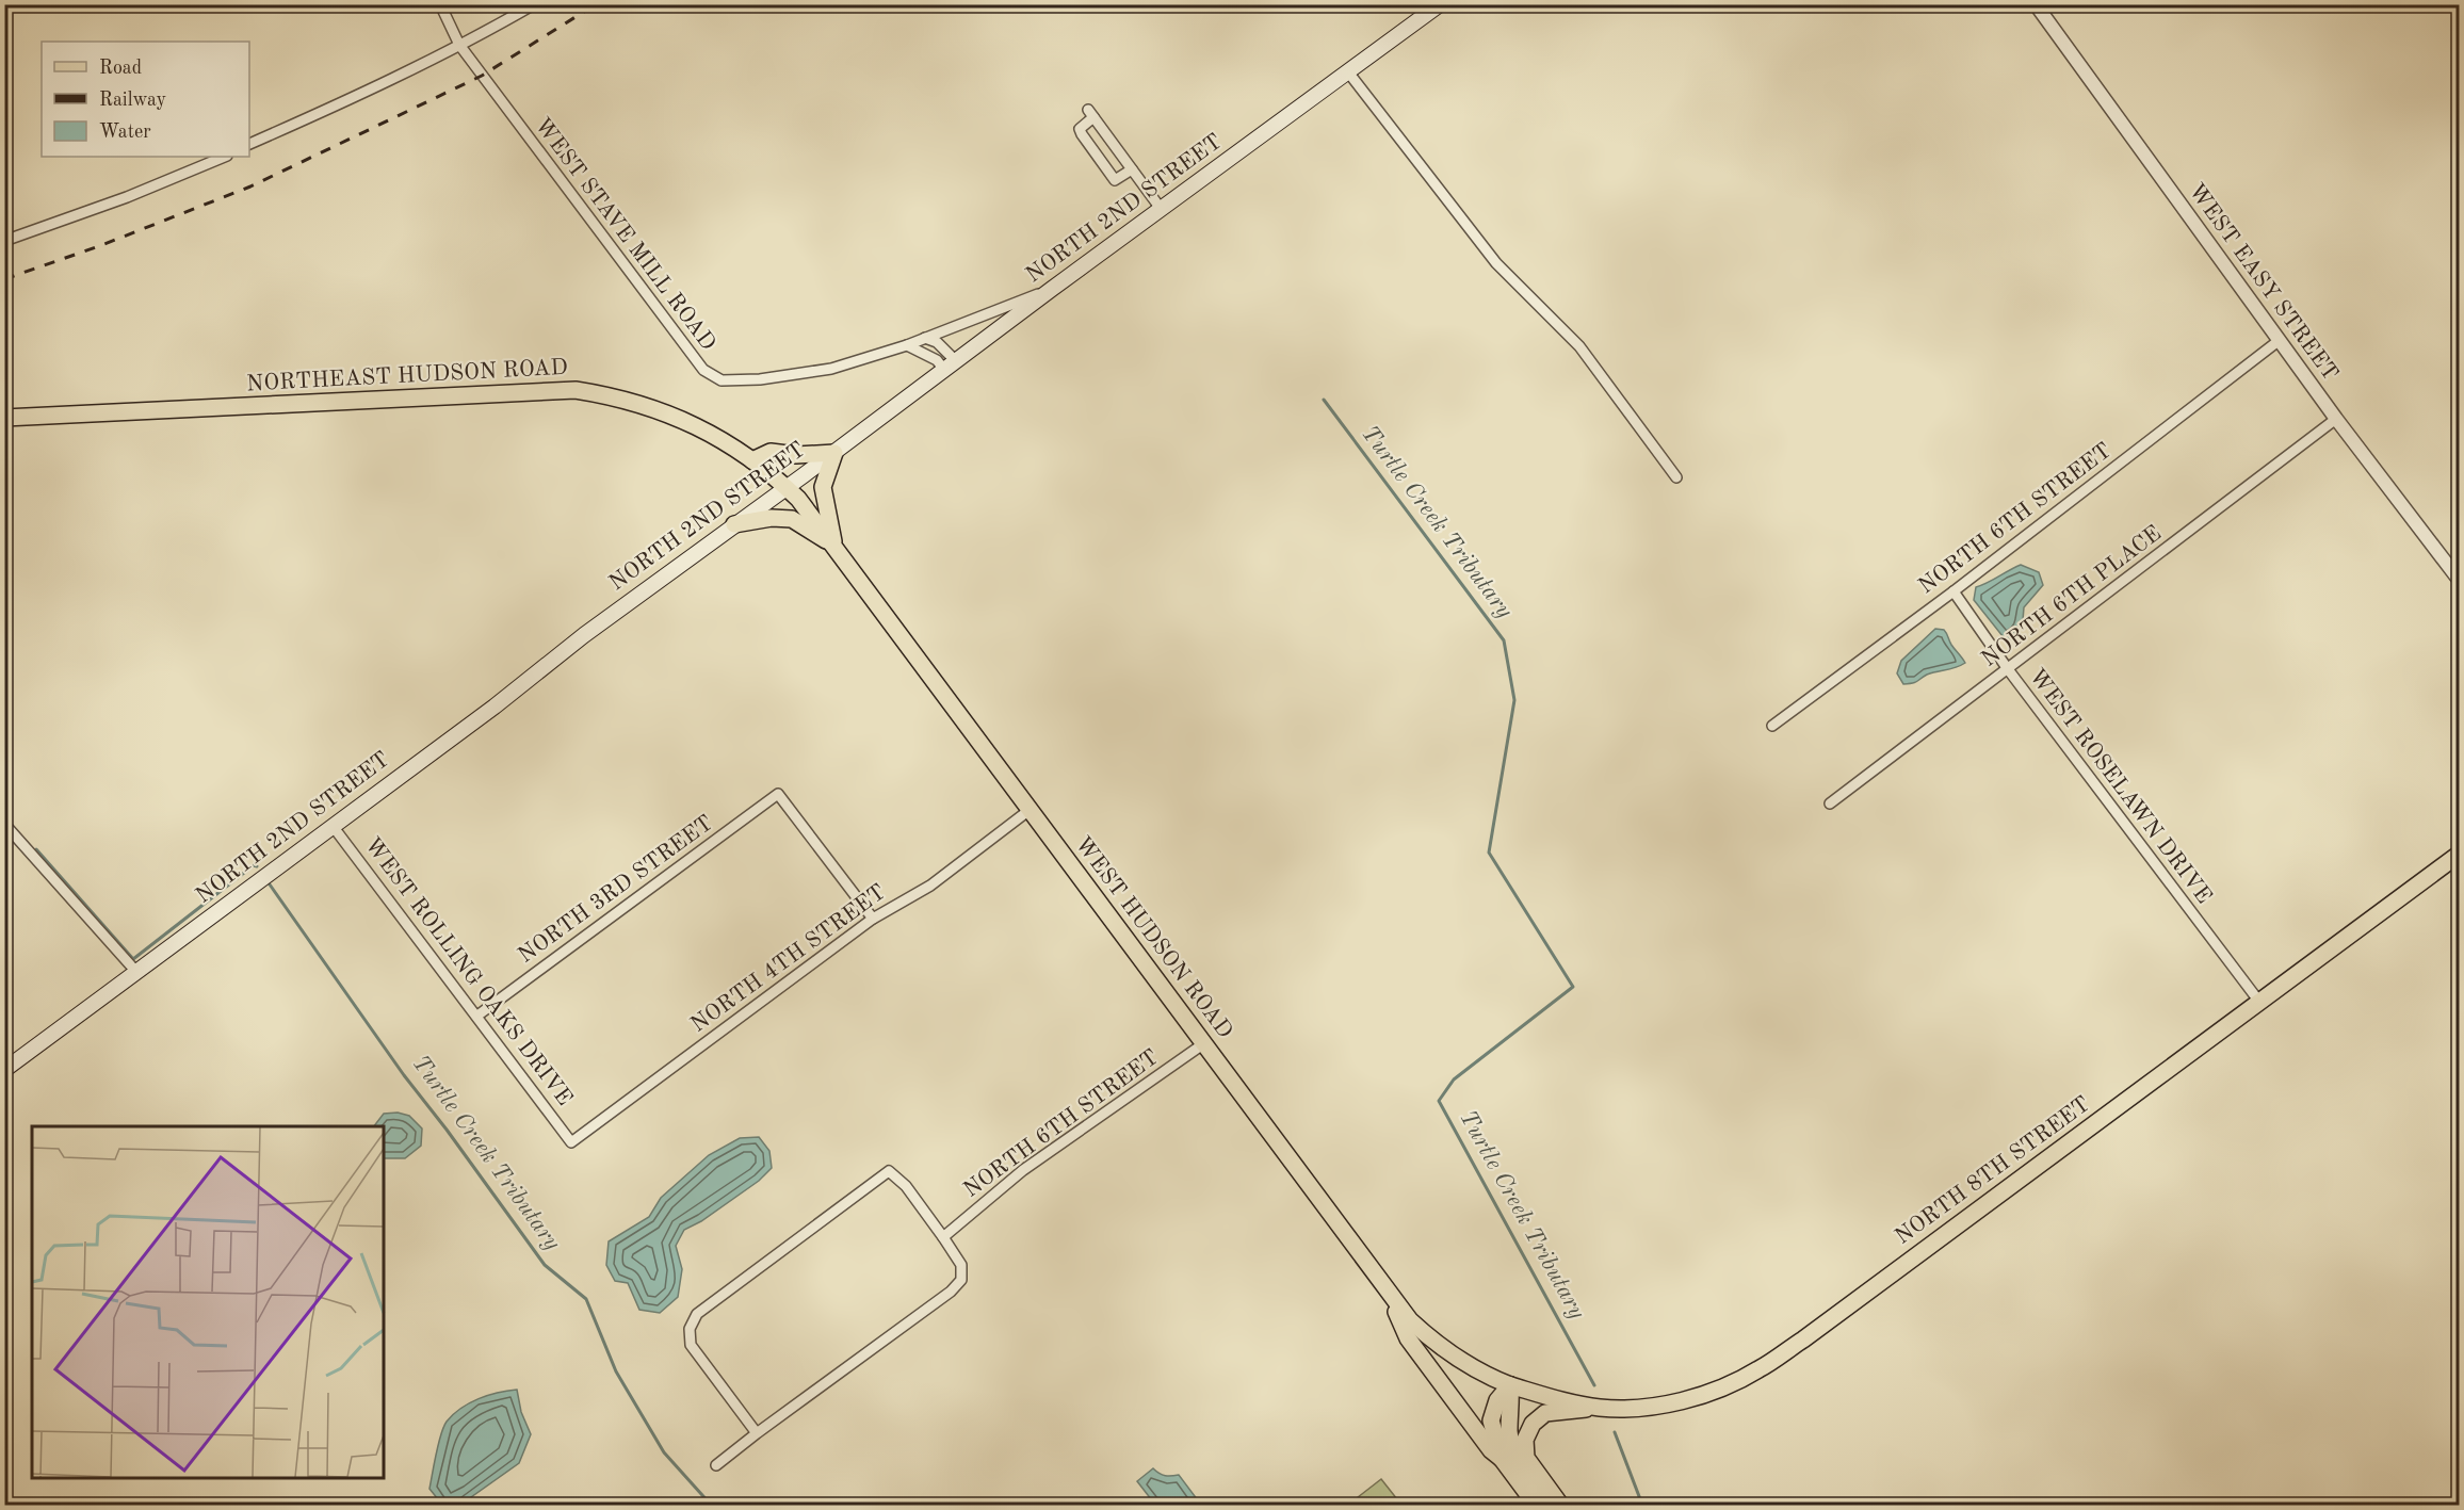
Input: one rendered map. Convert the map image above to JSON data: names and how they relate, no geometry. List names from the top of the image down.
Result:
{
  "streets": {
    "main road": [
      "NORTH 2ND STREET",
      "NORTHEAST HUDSON ROAD",
      "WEST HUDSON ROAD",
      "NORTH 8TH STREET"
    ],
    "street": [
      "WEST STAVE MILL ROAD",
      "WEST EASY STREET",
      "NORTH 6TH STREET",
      "NORTH 6TH PLACE",
      "WEST ROSELAWN DRIVE",
      "NORTH 3RD STREET",
      "NORTH 4TH STREET",
      "WEST ROLLING OAKS DRIVE"
    ]
  },
  "crossings": [
    ["NORTH 2ND STREET", "WEST STAVE MILL ROAD"],
    ["NORTH 2ND STREET", "NORTHEAST HUDSON ROAD"],
    ["NORTH 2ND STREET", "WEST HUDSON ROAD"],
    ["NORTH 2ND STREET", "WEST ROLLING OAKS DRIVE"],
    ["WEST EASY STREET", "NORTH 6TH STREET"],
    ["WEST EASY STREET", "NORTH 6TH PLACE"],
    ["NORTHEAST HUDSON ROAD", "WEST HUDSON ROAD"],
    ["NORTH 6TH STREET", "WEST ROSELAWN DRIVE"],
    ["NORTH 6TH STREET", "WEST HUDSON ROAD"],
    ["NORTH 6TH PLACE", "WEST ROSELAWN DRIVE"],
    ["WEST ROSELAWN DRIVE", "NORTH 8TH STREET"],
    ["NORTH 3RD STREET", "NORTH 4TH STREET"],
    ["NORTH 3RD STREET", "WEST ROLLING OAKS DRIVE"],
    ["WEST HUDSON ROAD", "NORTH 4TH STREET"],
    ["WEST HUDSON ROAD", "NORTH 8TH STREET"],
    ["NORTH 4TH STREET", "WEST ROLLING OAKS DRIVE"]
  ],
  "water": ["Turtle Creek Tributary"],
  "legend": ["Road", "Railway", "Water"]
}
